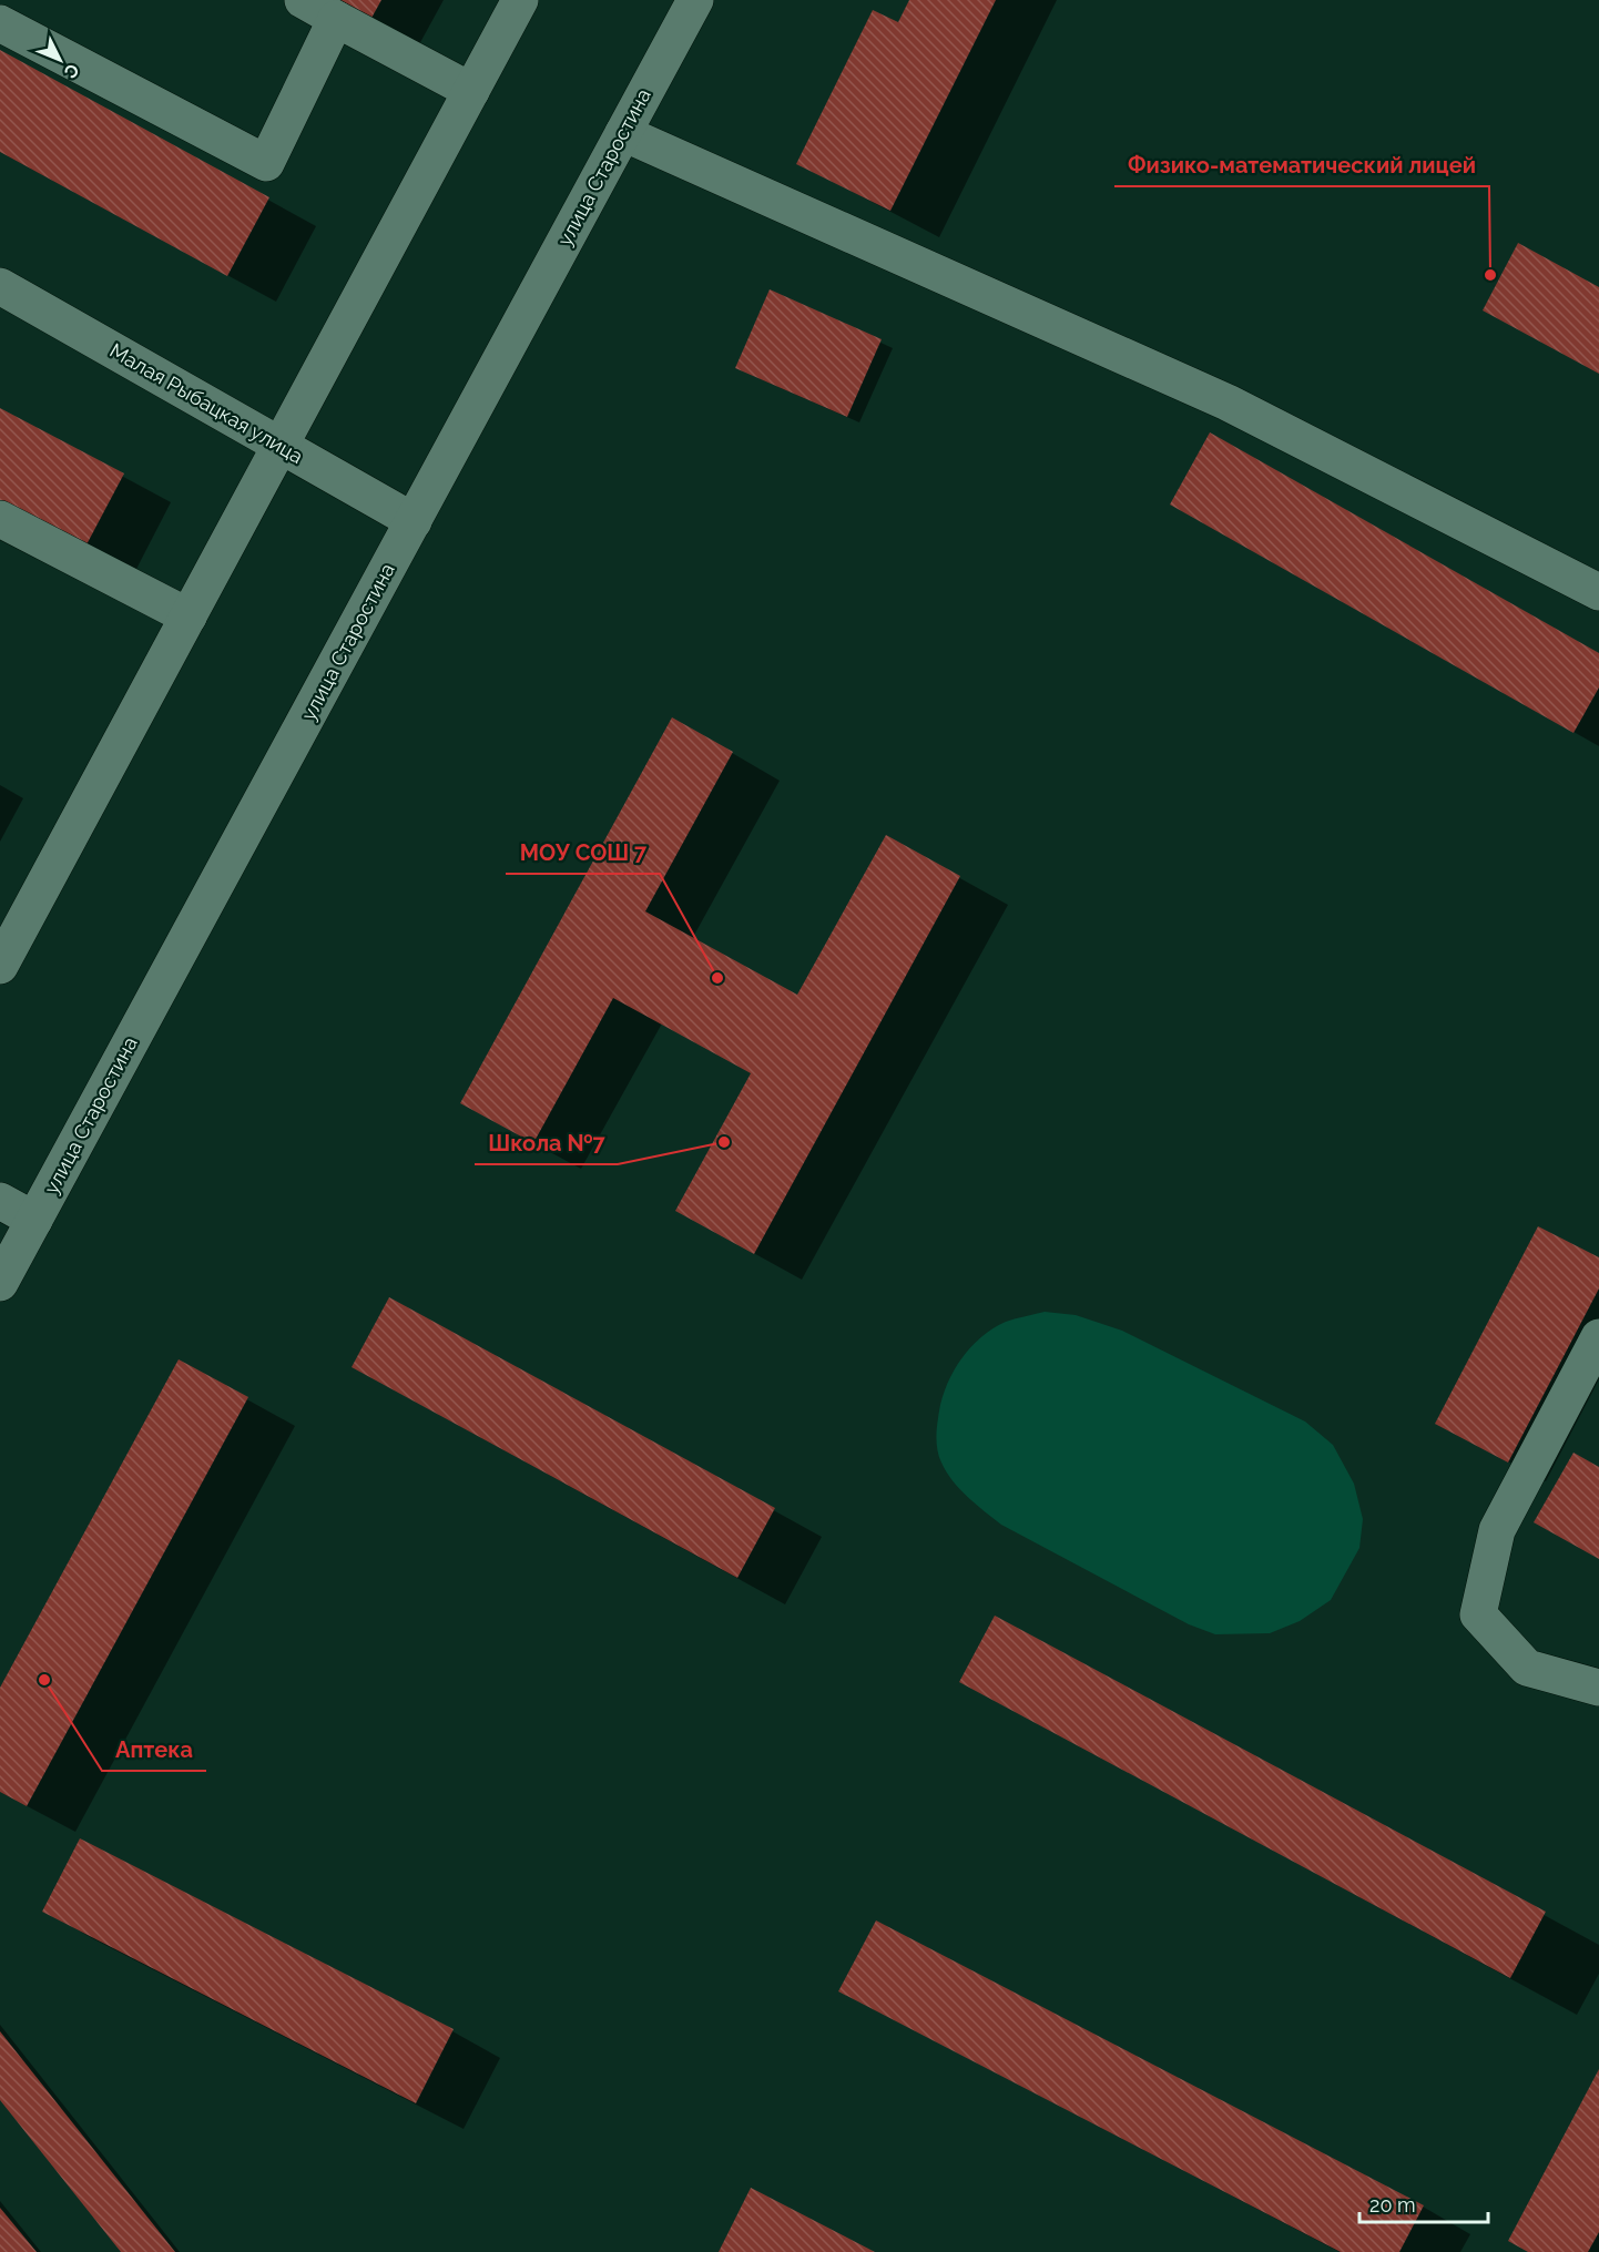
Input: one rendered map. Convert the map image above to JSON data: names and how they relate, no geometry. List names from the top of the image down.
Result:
{
  "streets": {
    "street": ["улица Старостина", "Малая Рыбацкая улица"]
  },
  "crossings": [
    ["улица Старостина", "Малая Рыбацкая улица"]
  ],
  "places": [
    "Физико-математический лицей",
    "МОУ СОШ 7",
    "Школа №7",
    "Аптека"
  ],
  "scale_bar": "20 m",
  "north": "bottom right"
}
